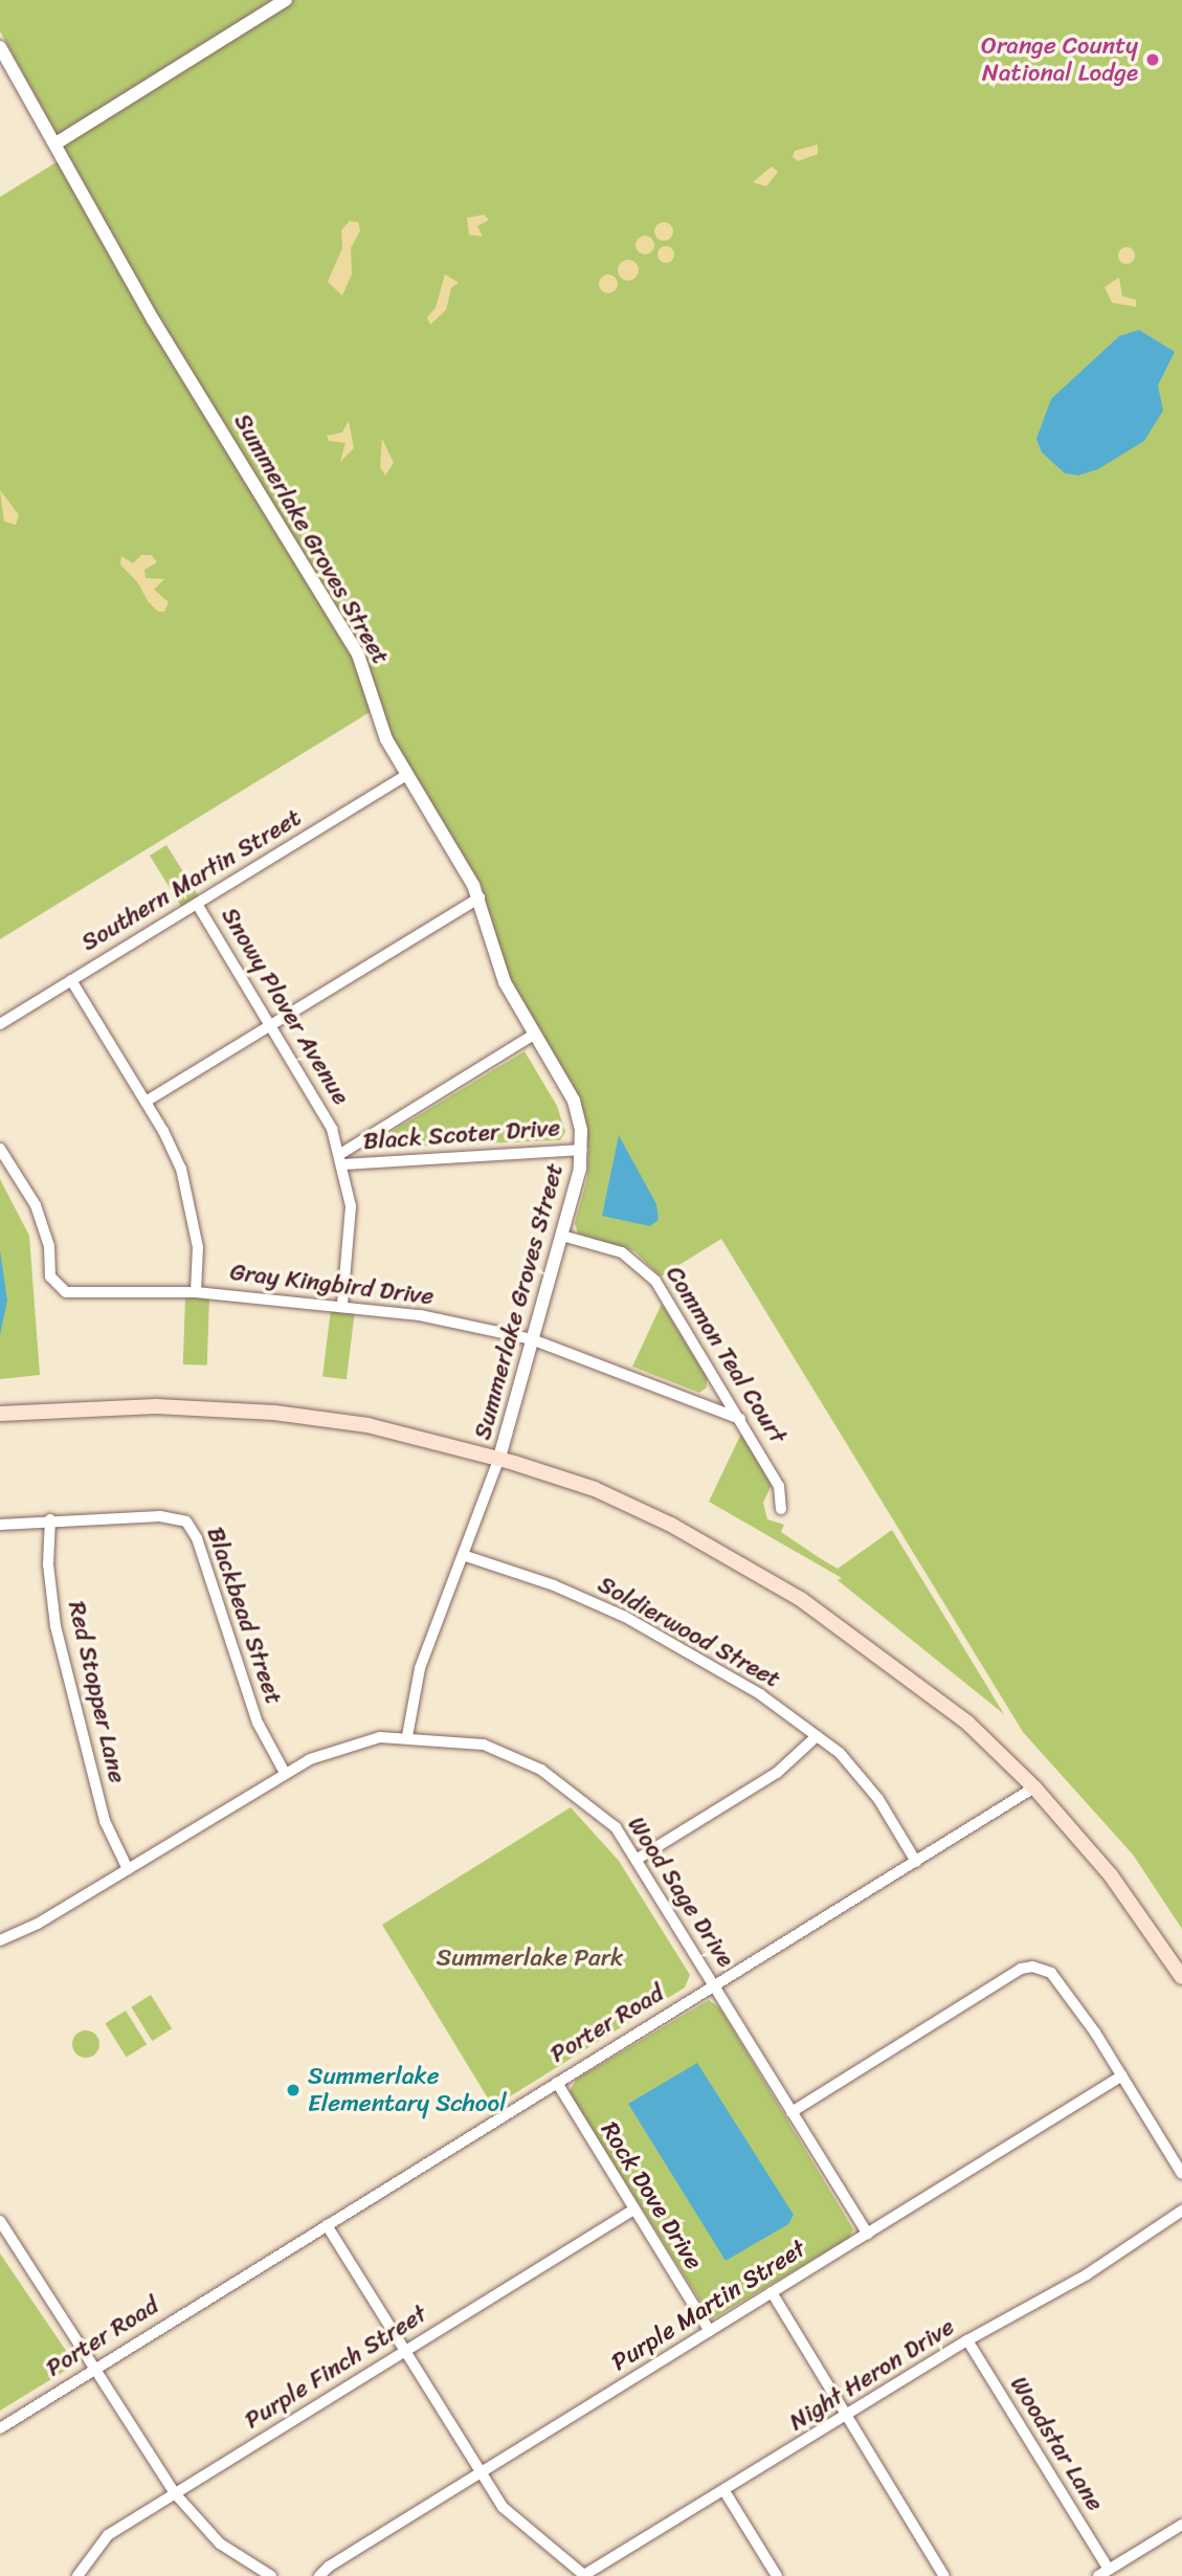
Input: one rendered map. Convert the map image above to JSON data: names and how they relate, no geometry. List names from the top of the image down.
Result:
{
  "streets": {
    "street": [
      "Summerlake Groves Street",
      "Southern Martin Street",
      "Snowy Plover Avenue",
      "Black Scoter Drive",
      "Gray Kingbird Drive",
      "Common Teal Court",
      "Blackbead Street",
      "Soldierwood Street",
      "Red Stopper Lane",
      "Wood Sage Drive",
      "Porter Road",
      "Rock Dove Drive",
      "Purple Martin Street",
      "Purple Finch Street",
      "Night Heron Drive",
      "Woodstar Lane"
    ]
  },
  "crossings": [
    ["Summerlake Groves Street", "Southern Martin Street"],
    ["Summerlake Groves Street", "Black Scoter Drive"],
    ["Summerlake Groves Street", "Gray Kingbird Drive"],
    ["Summerlake Groves Street", "Common Teal Court"],
    ["Summerlake Groves Street", "Soldierwood Street"],
    ["Summerlake Groves Street", "Wood Sage Drive"],
    ["Southern Martin Street", "Snowy Plover Avenue"],
    ["Snowy Plover Avenue", "Black Scoter Drive"],
    ["Snowy Plover Avenue", "Gray Kingbird Drive"],
    ["Gray Kingbird Drive", "Common Teal Court"],
    ["Blackbead Street", "Red Stopper Lane"],
    ["Blackbead Street", "Wood Sage Drive"],
    ["Soldierwood Street", "Porter Road"],
    ["Red Stopper Lane", "Wood Sage Drive"],
    ["Wood Sage Drive", "Porter Road"],
    ["Wood Sage Drive", "Purple Martin Street"],
    ["Porter Road", "Rock Dove Drive"],
    ["Rock Dove Drive", "Purple Martin Street"],
    ["Rock Dove Drive", "Purple Finch Street"],
    ["Night Heron Drive", "Woodstar Lane"]
  ],
  "parks": ["Summerlake Park"],
  "places": ["Orange County National Lodge", "Summerlake Elementary School"]
}
